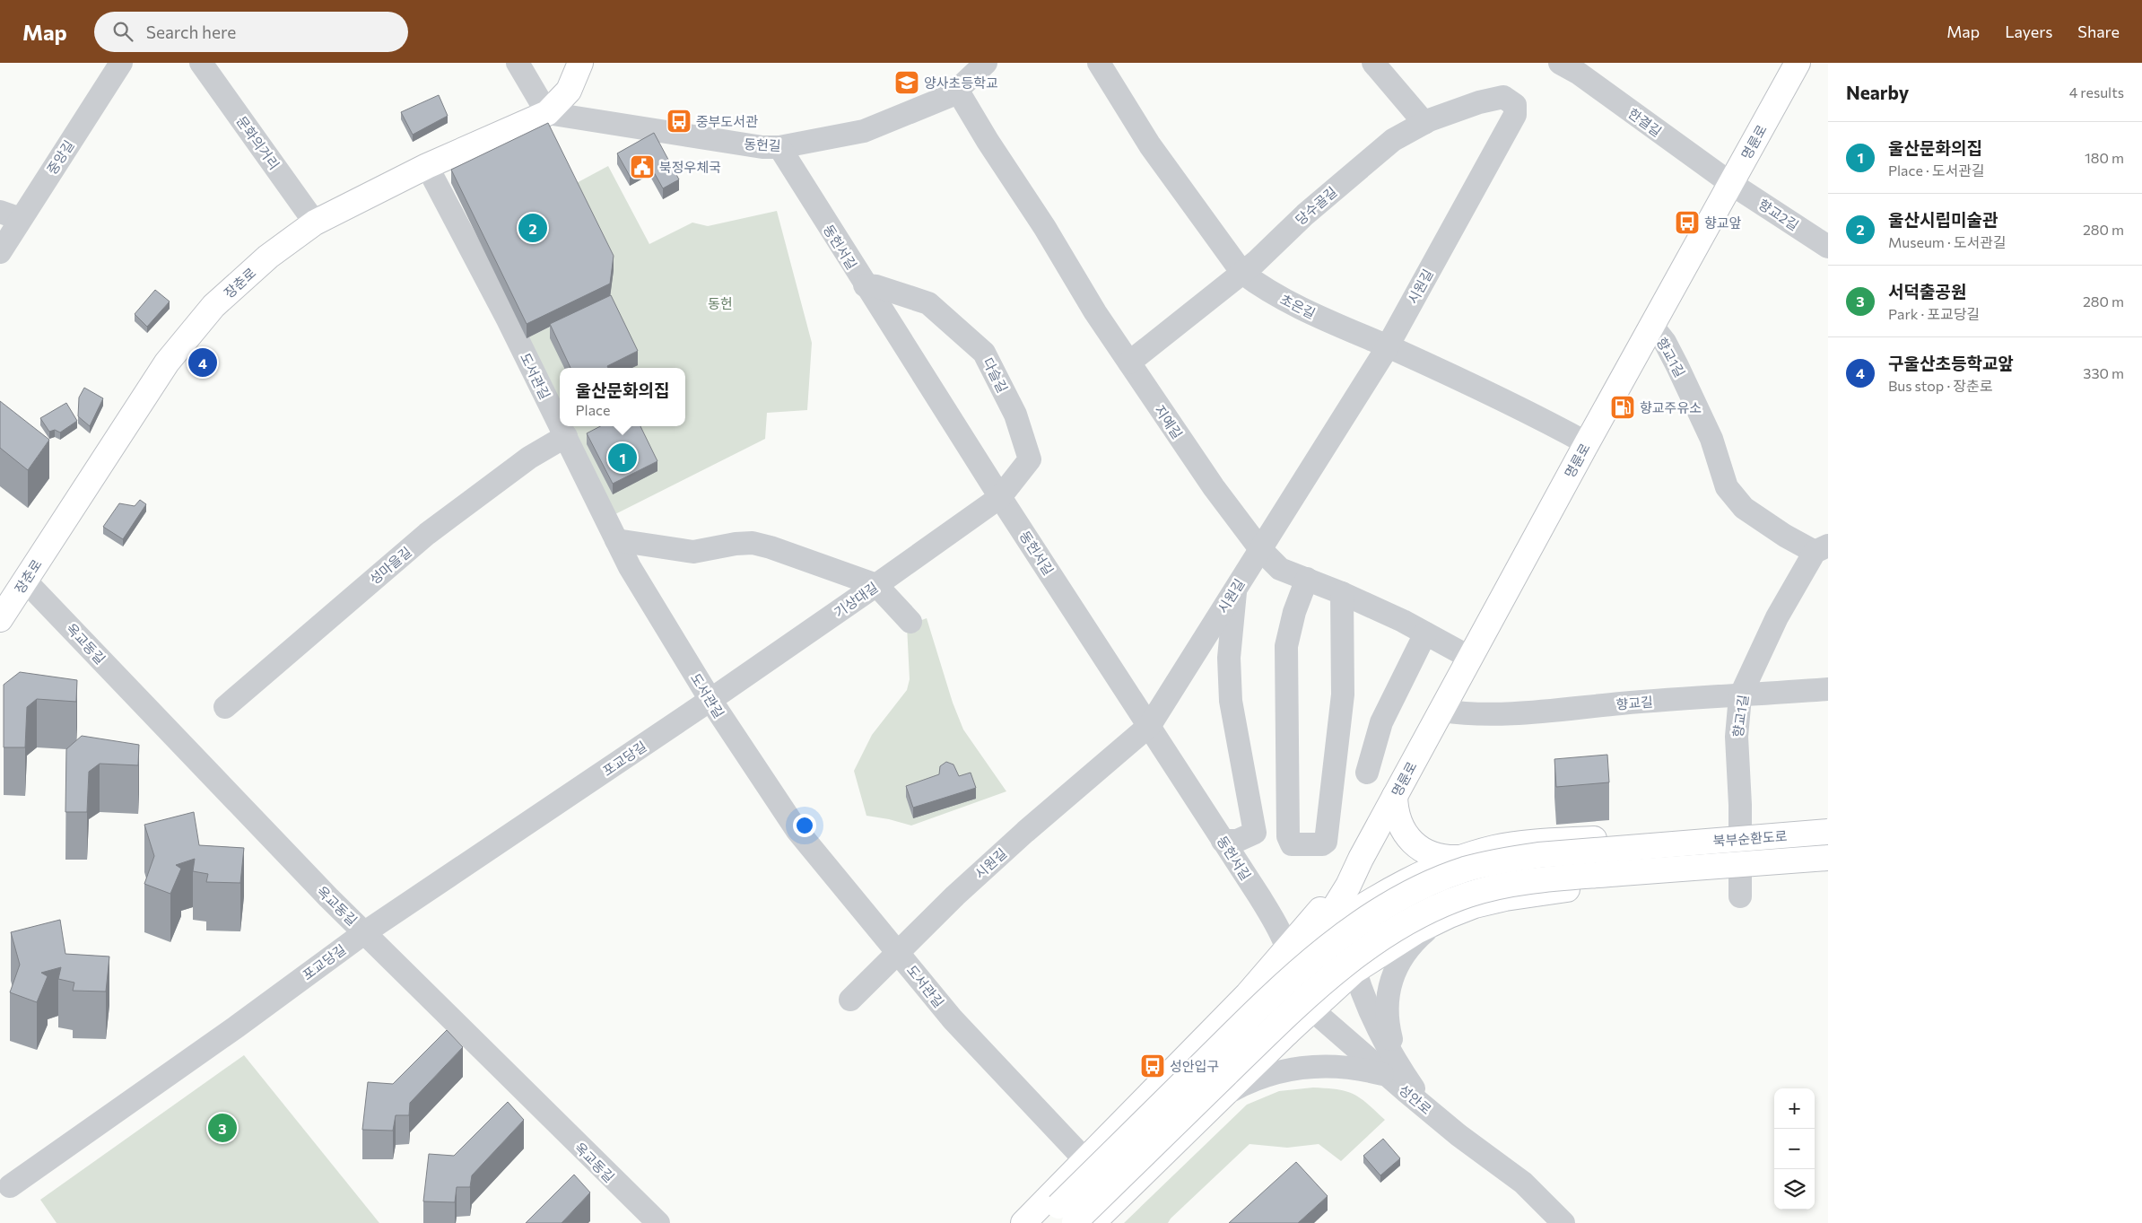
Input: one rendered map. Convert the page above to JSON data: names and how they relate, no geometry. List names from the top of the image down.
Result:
{
  "streets": {
    "main road": ["명륜로", "장춘로", "북부순환도로"],
    "street": [
      "한결길",
      "문화의거리",
      "동헌길",
      "중앙길",
      "당수골길",
      "향교2길",
      "동헌서길",
      "시원길",
      "초은길",
      "향교1길",
      "다슬길",
      "도서관길",
      "지예길",
      "성마을길",
      "기상대길",
      "옥교동길",
      "향교길",
      "포교당길",
      "성안로"
    ]
  },
  "crossings": [
    ["한결길", "명륜로"],
    ["한결길", "향교2길"],
    ["명륜로", "향교2길"],
    ["명륜로", "초은길"],
    ["명륜로", "향교1길"],
    ["명륜로", "지예길"],
    ["명륜로", "향교길"],
    ["문화의거리", "장춘로"],
    ["동헌길", "동헌서길"],
    ["동헌길", "장춘로"],
    ["동헌길", "지예길"],
    ["당수골길", "시원길"],
    ["당수골길", "초은길"],
    ["당수골길", "지예길"],
    ["동헌서길", "시원길"],
    ["동헌서길", "다슬길"],
    ["동헌서길", "기상대길"],
    ["동헌서길", "성안로"],
    ["장춘로", "도서관길"],
    ["장춘로", "옥교동길"],
    ["시원길", "초은길"],
    ["시원길", "도서관길"],
    ["시원길", "지예길"],
    ["향교1길", "향교길"],
    ["다슬길", "기상대길"],
    ["도서관길", "성마을길"],
    ["도서관길", "기상대길"],
    ["도서관길", "포교당길"],
    ["기상대길", "포교당길"],
    ["옥교동길", "포교당길"]
  ],
  "parks": ["동헌"],
  "places": {
    "school or university": ["양사초등학교"],
    "bus stop": ["중부도서관", "향교앞", "성안입구"],
    "public building": ["북정우체국"],
    "fuel station": ["향교주유소"]
  },
  "page": {
    "header": "Map",
    "search": "Search here",
    "nav": ["Map", "Layers", "Share"],
    "heading": ["Nearby", "4 results"],
    "list": [
      {
        "mark": "1",
        "name": "울산문화의집",
        "note": "Place · 도서관길",
        "value": "180 m"
      },
      {
        "mark": "2",
        "name": "울산시립미술관",
        "note": "Museum · 도서관길",
        "value": "280 m"
      },
      {
        "mark": "3",
        "name": "서덕출공원",
        "note": "Park · 포교당길",
        "value": "280 m"
      },
      {
        "mark": "4",
        "name": "구울산초등학교앞",
        "note": "Bus stop · 장춘로",
        "value": "330 m"
      }
    ],
    "pins": [
      "2",
      "4",
      "1",
      "3"
    ],
    "popup": ["울산문화의집", "Place"],
    "map_buttons": ["+", "−"]
  }
}
